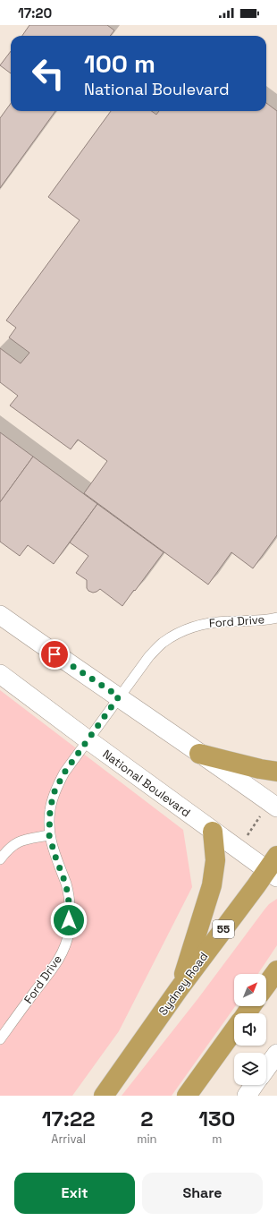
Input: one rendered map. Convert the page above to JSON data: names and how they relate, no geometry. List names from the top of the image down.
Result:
{
  "streets": {
    "highway": ["55", "Sydney Road"],
    "street": ["National Boulevard"],
    "lane": ["Ford Drive"]
  },
  "crossings": [
    ["Ford Drive", "National Boulevard"],
    ["National Boulevard", "Sydney Road"]
  ],
  "north": "top right",
  "page": {
    "status": "17:20",
    "turn": ["100 m", "National Boulevard"],
    "eta": [
      "17:22",
      "Arrival",
      "2",
      "min",
      "130",
      "m"
    ],
    "buttons": ["Exit", "Share"]
  }
}
